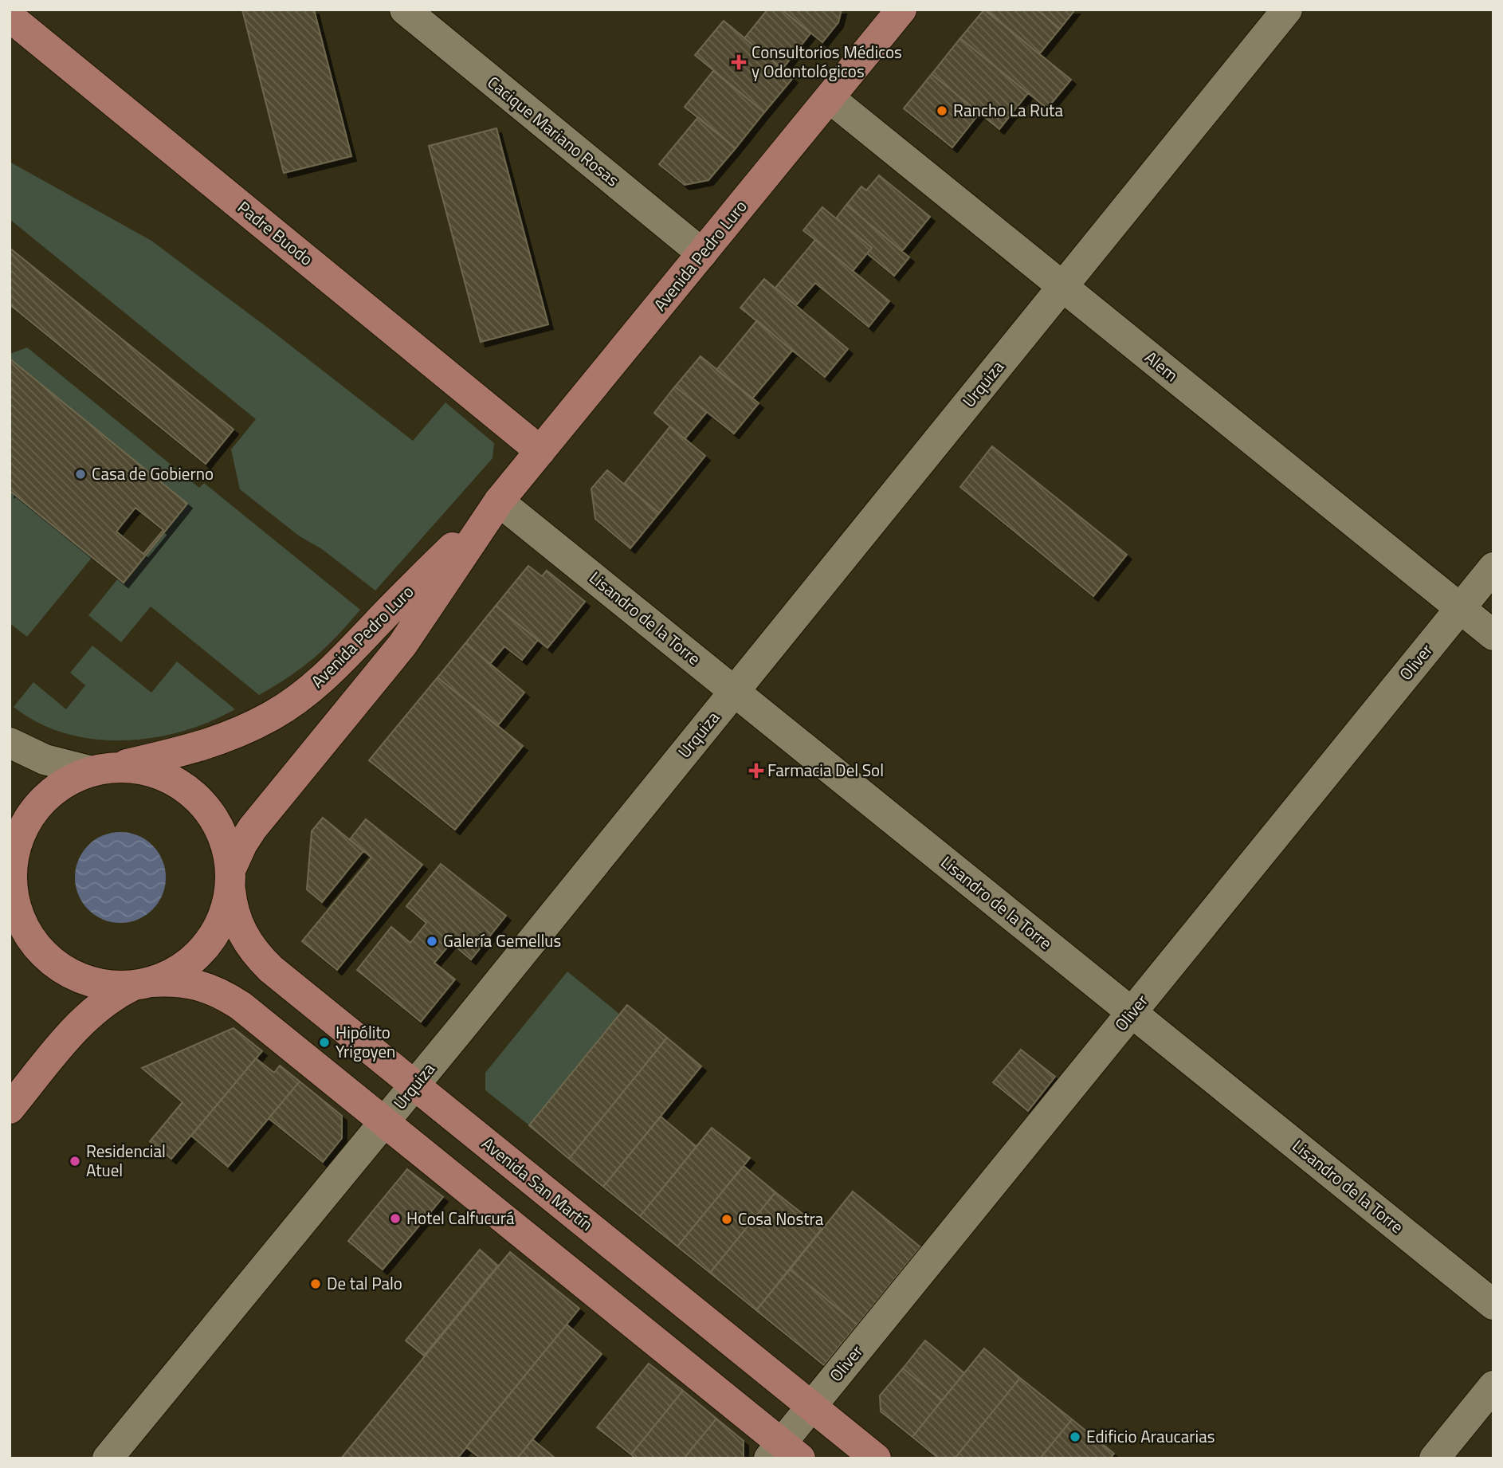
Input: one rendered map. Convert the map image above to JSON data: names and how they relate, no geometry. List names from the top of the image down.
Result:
{
  "streets": {
    "main road": ["Padre Buodo", "Avenida Pedro Luro", "Avenida San Martín"],
    "street": [
      "Cacique Mariano Rosas",
      "Alem",
      "Urquiza",
      "Lisandro de la Torre",
      "Oliver"
    ]
  },
  "crossings": [
    ["Cacique Mariano Rosas", "Avenida Pedro Luro"],
    ["Padre Buodo", "Avenida Pedro Luro"],
    ["Avenida Pedro Luro", "Alem"],
    ["Avenida Pedro Luro", "Lisandro de la Torre"],
    ["Avenida Pedro Luro", "Avenida San Martín"],
    ["Alem", "Urquiza"],
    ["Alem", "Oliver"],
    ["Urquiza", "Lisandro de la Torre"],
    ["Urquiza", "Avenida San Martín"],
    ["Lisandro de la Torre", "Oliver"],
    ["Oliver", "Avenida San Martín"]
  ],
  "places": {
    "health": ["Consultorios Médicos y Odontológicos", "Farmacia Del Sol"],
    "other": [
      "Rancho La Ruta",
      "Casa de Gobierno",
      "Galería Gemellus",
      "Hipólito Yrigoyen",
      "Residencial Atuel",
      "Hotel Calfucurá",
      "Cosa Nostra",
      "De tal Palo",
      "Edificio Araucarias"
    ]
  }
}
